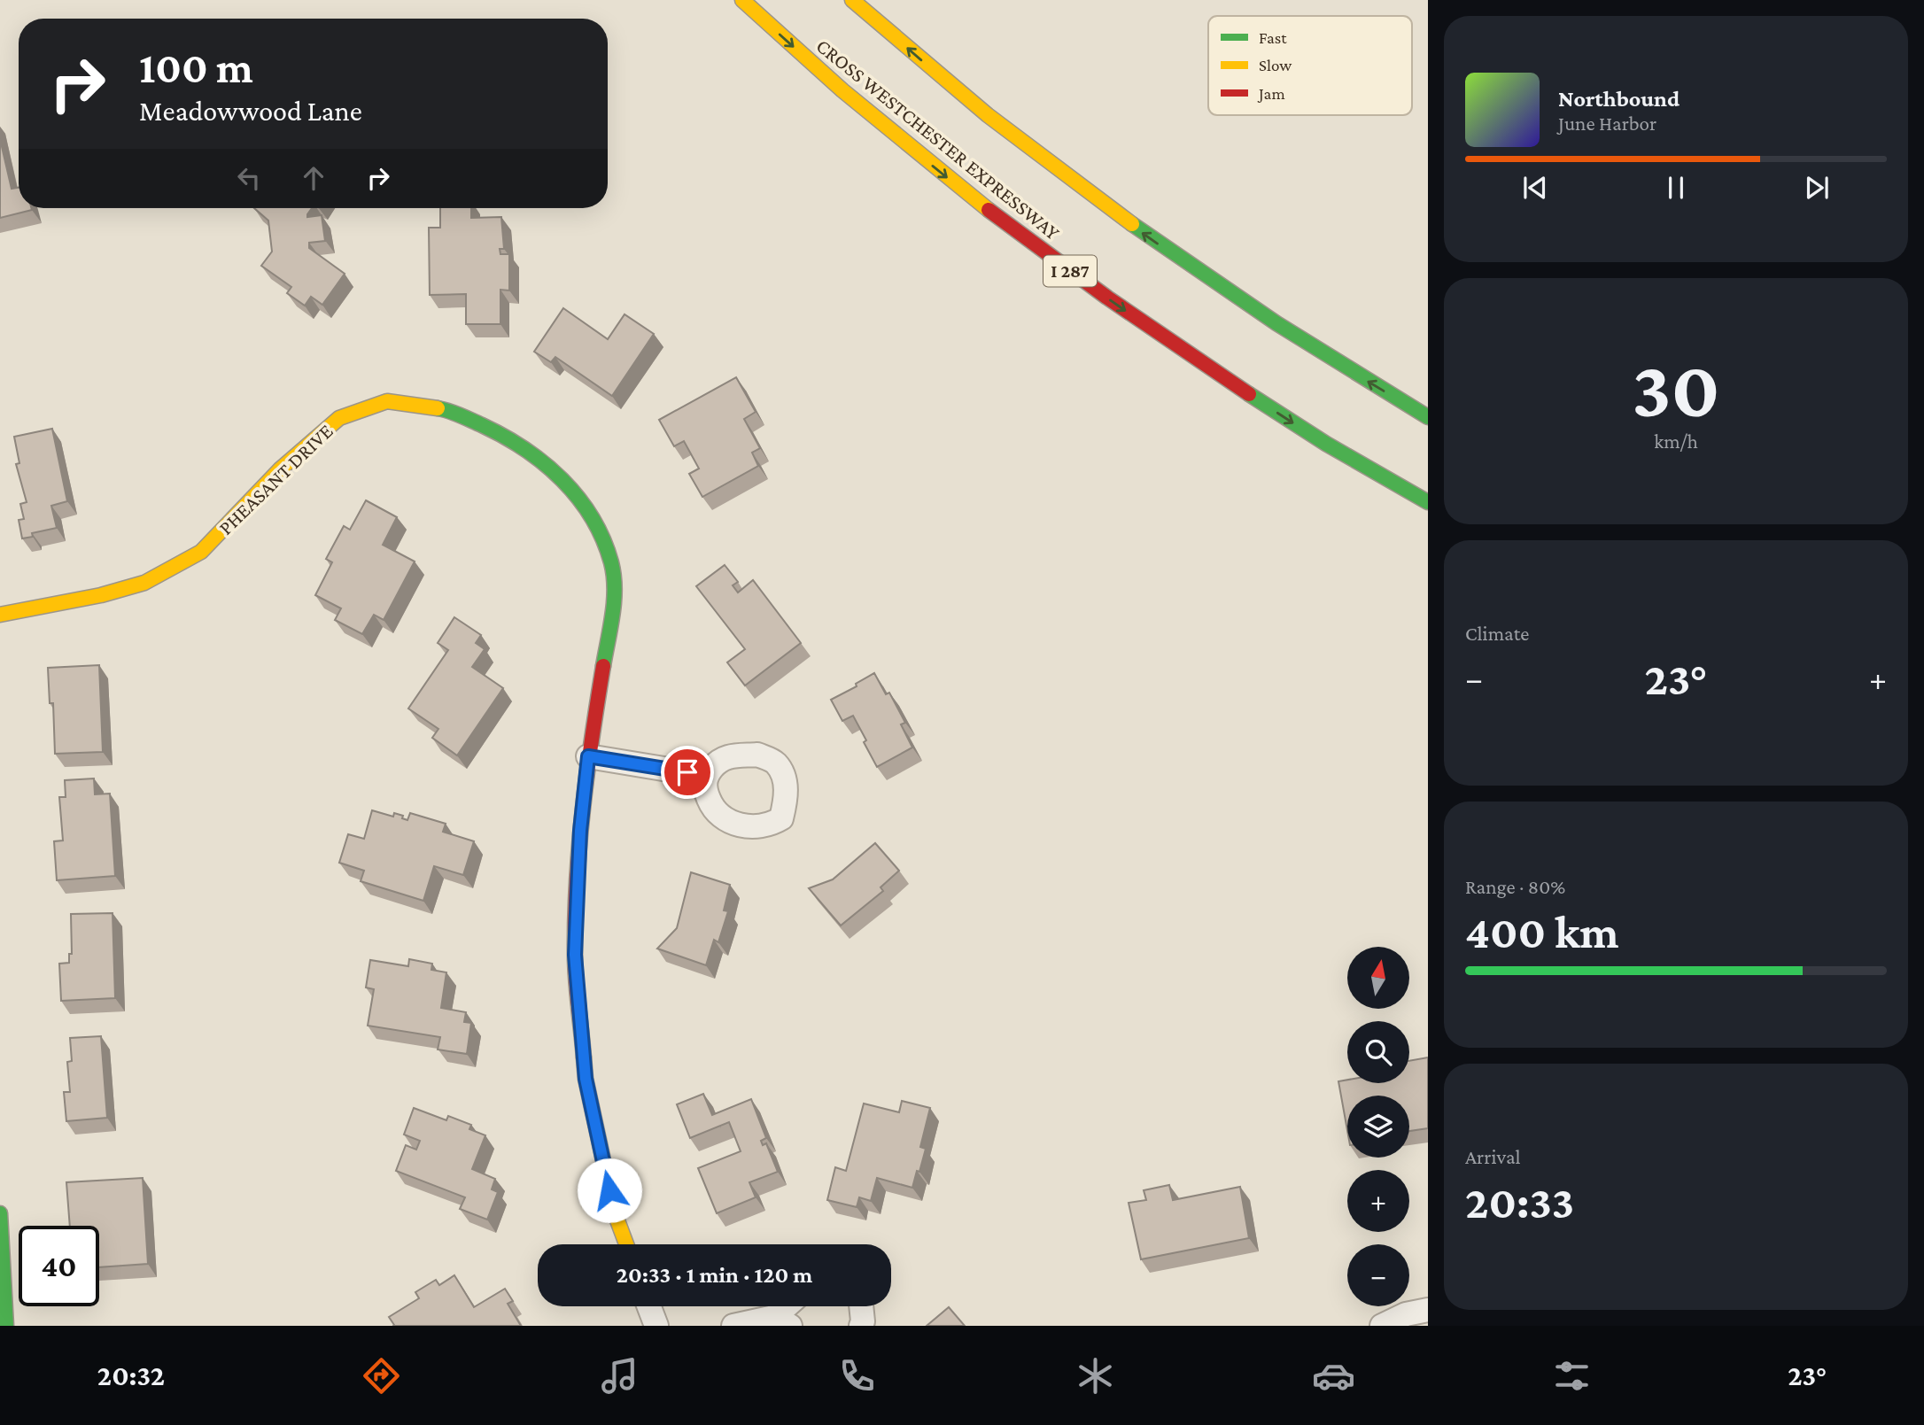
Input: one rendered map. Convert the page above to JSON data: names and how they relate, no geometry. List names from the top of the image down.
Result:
{
  "streets": {
    "main road": ["CROSS WESTCHESTER EXPRESSWAY", "I 287", "PHEASANT DRIVE"]
  },
  "legend": ["Fast", "Slow", "Jam"],
  "north": "top",
  "page": {
    "turn": ["100 m", "Meadowwood Lane"],
    "song": ["Northbound", "June Harbor"],
    "tile": [
      ["30", "km/h"],
      "Climate",
      ["Range · 80%", "400 km"],
      ["Arrival", "20:33"]
    ],
    "heat": ["−", "23°", "+"],
    "map_buttons": ["+", "−"],
    "limit": "40",
    "trip": "20:33 · 1 min · 120 m",
    "tabs": ["20:32", "23°"]
  }
}
